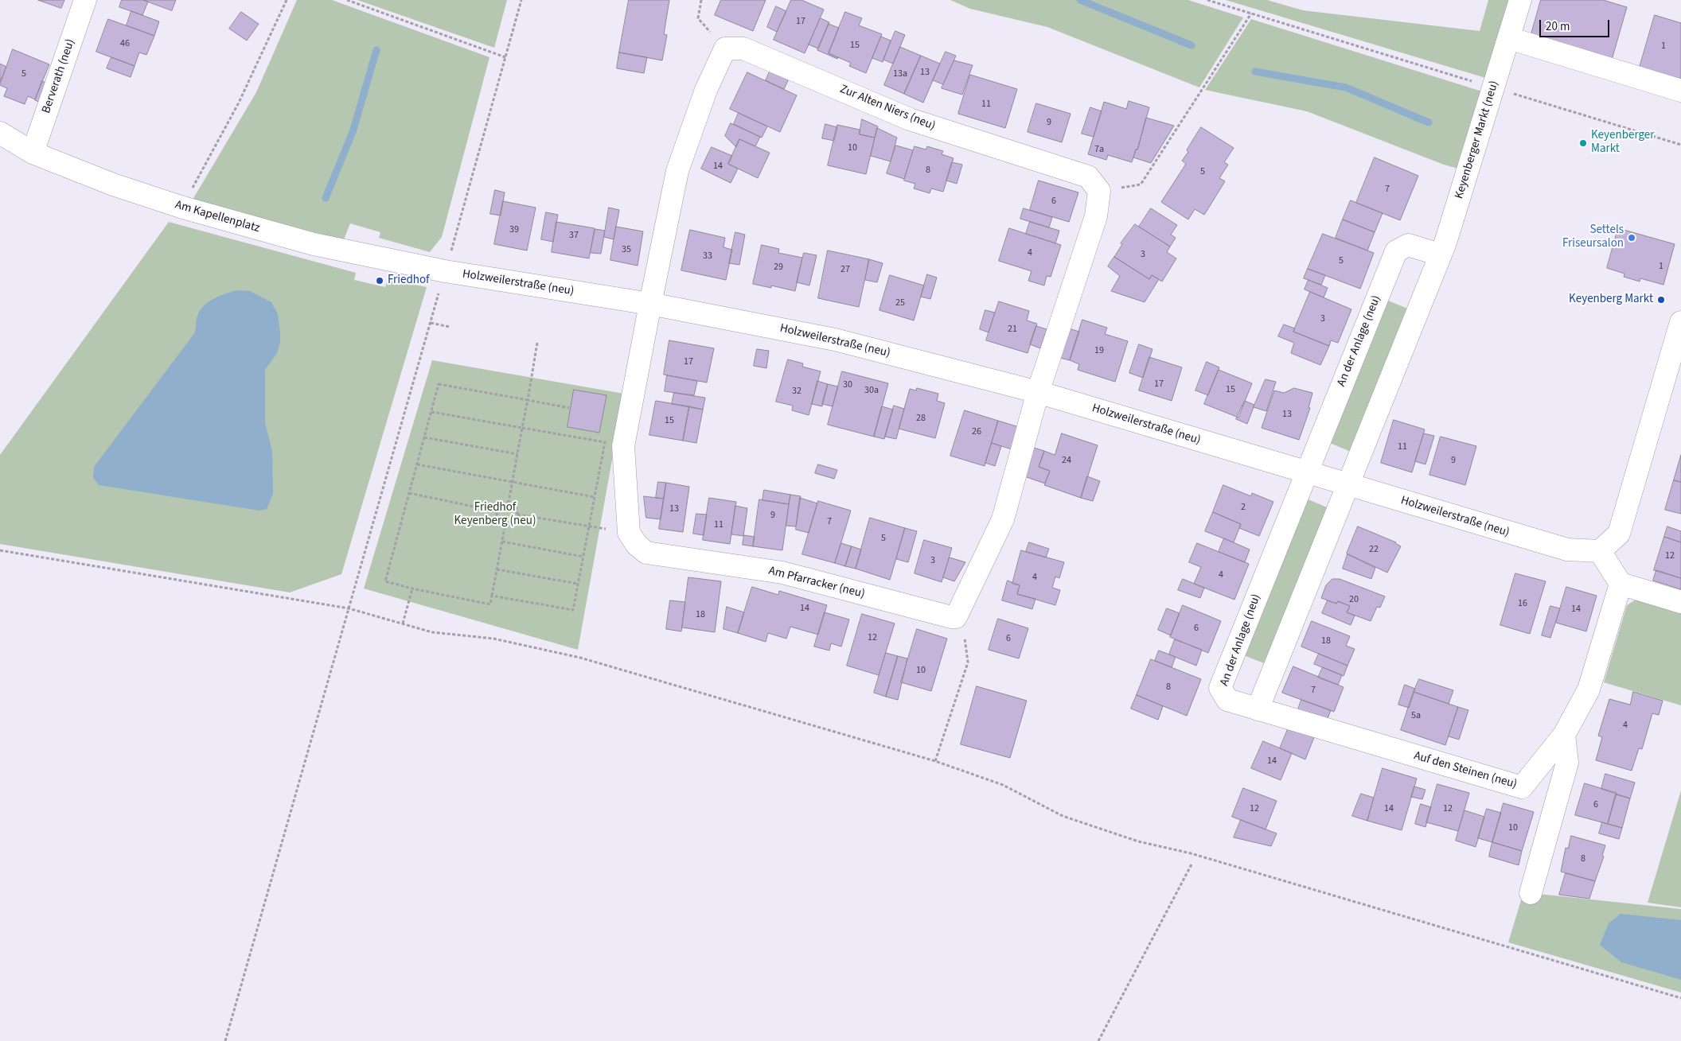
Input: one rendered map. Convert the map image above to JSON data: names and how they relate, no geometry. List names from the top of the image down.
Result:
{
  "streets": {
    "street": [
      "Berverath (neu)",
      "Zur Alten Niers (neu)",
      "Keyenberger Markt (neu)",
      "Am Kapellenplatz",
      "Holzweilerstraße (neu)",
      "An der Anlage (neu)",
      "Am Pfarracker (neu)",
      "Auf den Steinen (neu)"
    ]
  },
  "crossings": [
    ["Berverath (neu)", "Am Kapellenplatz"],
    ["Keyenberger Markt (neu)", "An der Anlage (neu)"],
    ["Am Kapellenplatz", "Holzweilerstraße (neu)"],
    ["Holzweilerstraße (neu)", "An der Anlage (neu)"],
    ["Holzweilerstraße (neu)", "Am Pfarracker (neu)"],
    ["An der Anlage (neu)", "Auf den Steinen (neu)"]
  ],
  "parks": ["Friedhof Keyenberg (neu)"],
  "places": [
    "Keyenberger Markt",
    "Settels Friseursalon",
    "Friedhof",
    "Keyenberg Markt"
  ],
  "house_numbers": [
    "17",
    "46",
    "15",
    "1",
    "13",
    "5",
    "13a",
    "11",
    "9",
    "10",
    "7a",
    "14",
    "8",
    "5",
    "7",
    "6",
    "39",
    "37",
    "35",
    "4",
    "3",
    "33",
    "5",
    "1",
    "29",
    "27",
    "25",
    "3",
    "21",
    "19",
    "17",
    "17",
    "30",
    "15",
    "30a",
    "32",
    "13",
    "28",
    "15",
    "26",
    "11",
    "24",
    "9",
    "2",
    "13",
    "9",
    "7",
    "11",
    "5",
    "22",
    "12",
    "3",
    "4",
    "4",
    "20",
    "16",
    "14",
    "14",
    "18",
    "6",
    "12",
    "6",
    "18",
    "10",
    "8",
    "7",
    "5a",
    "4",
    "14",
    "6",
    "12",
    "14",
    "12",
    "10",
    "8"
  ],
  "scale_bar": "20 m"
}
